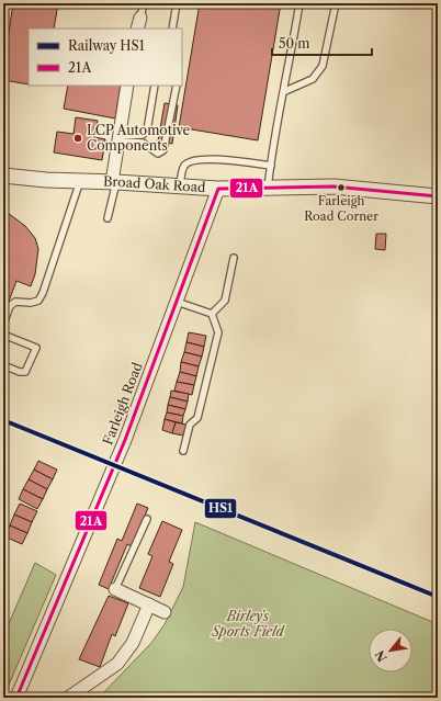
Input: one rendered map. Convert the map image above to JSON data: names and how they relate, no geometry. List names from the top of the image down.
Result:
{
  "streets": {
    "street": ["Broad Oak Road", "Farleigh Road"]
  },
  "crossings": [
    ["Broad Oak Road", "Farleigh Road"]
  ],
  "parks": ["Birley's Sports Field"],
  "places": ["LCP Automotive Components", "Farleigh Road Corner"],
  "lines": ["transit line 21A", "rail line HS1"],
  "legend": ["Railway HS1", "21A"],
  "scale_bar": "50 m",
  "north": "bottom left"
}
